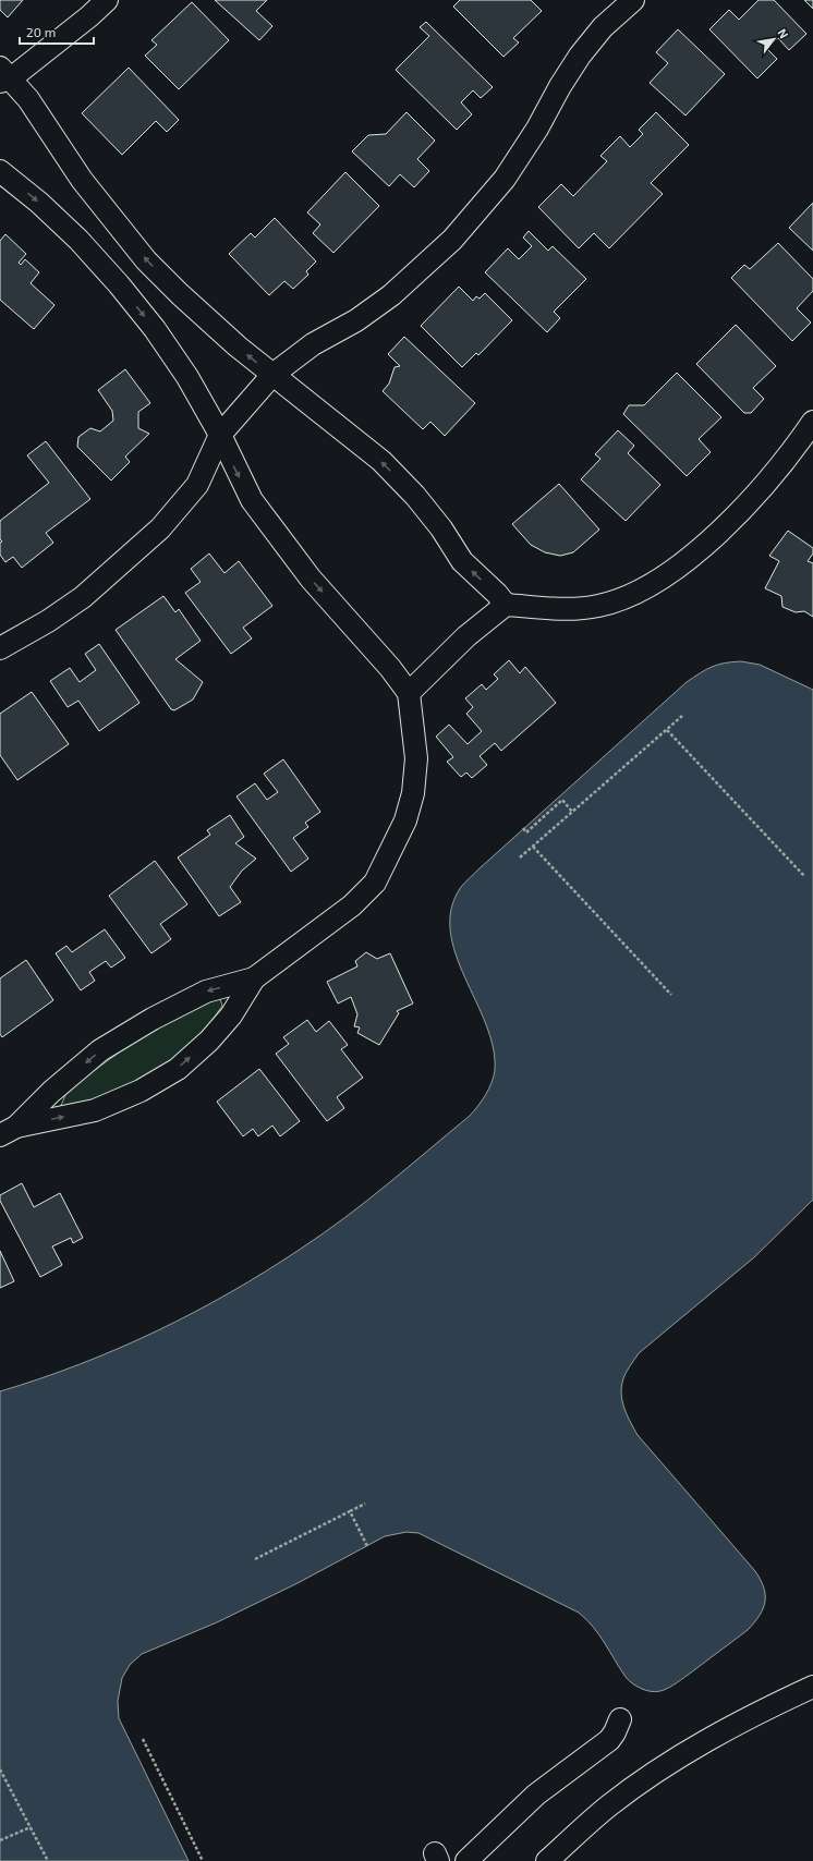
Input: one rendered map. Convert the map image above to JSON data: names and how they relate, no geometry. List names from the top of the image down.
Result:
{
  "scale_bar": "20 m",
  "north": "top right"
}
